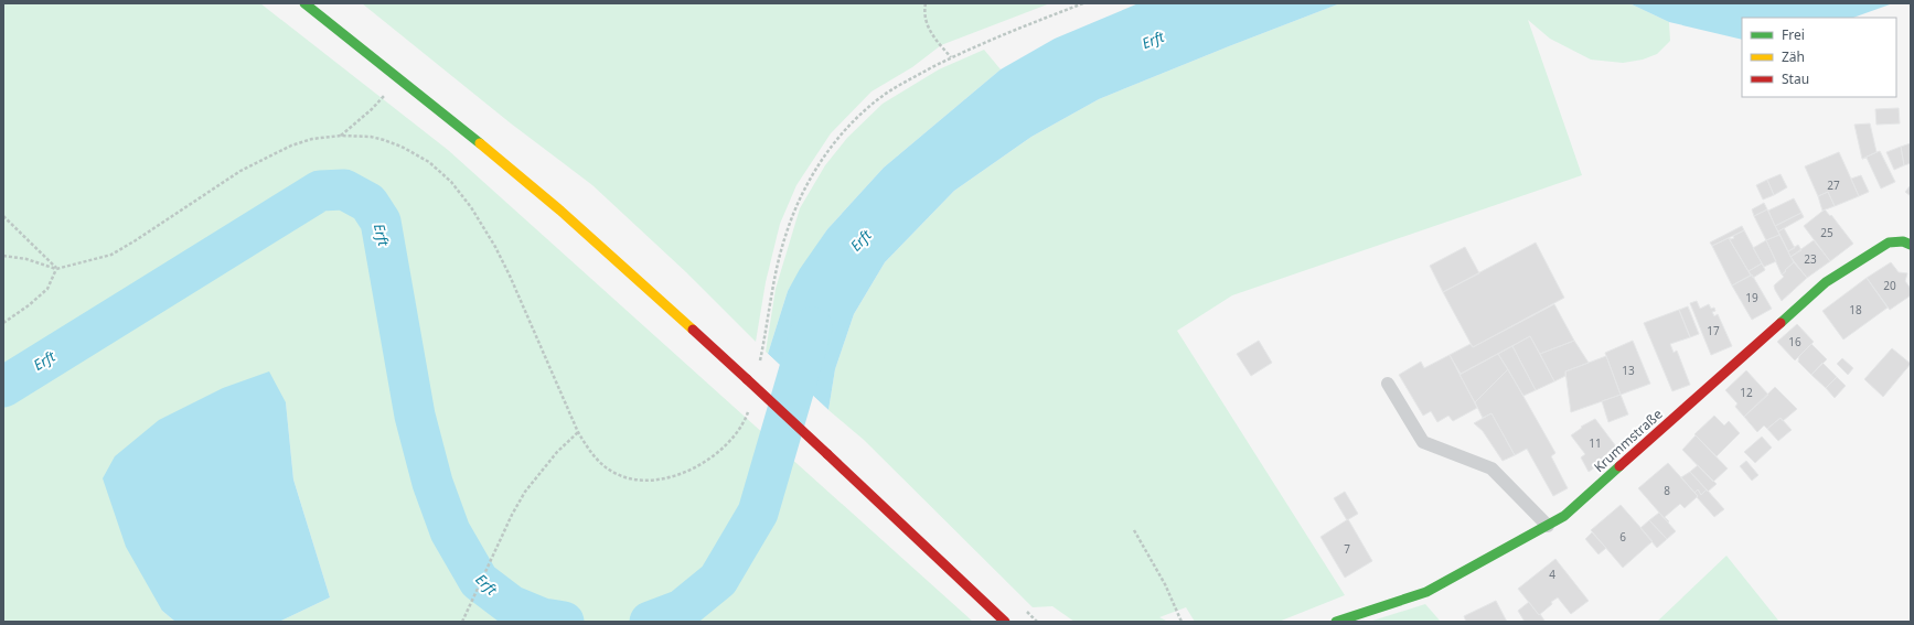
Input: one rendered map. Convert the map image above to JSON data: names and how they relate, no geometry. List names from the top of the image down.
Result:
{
  "streets": {
    "street": ["Krummstraße"]
  },
  "water": ["Erft"],
  "house_numbers": [
    "27",
    "25",
    "23",
    "20",
    "19",
    "18",
    "17",
    "16",
    "13",
    "12",
    "11",
    "8",
    "6",
    "7",
    "4"
  ],
  "legend": ["Frei", "Zäh", "Stau"]
}
